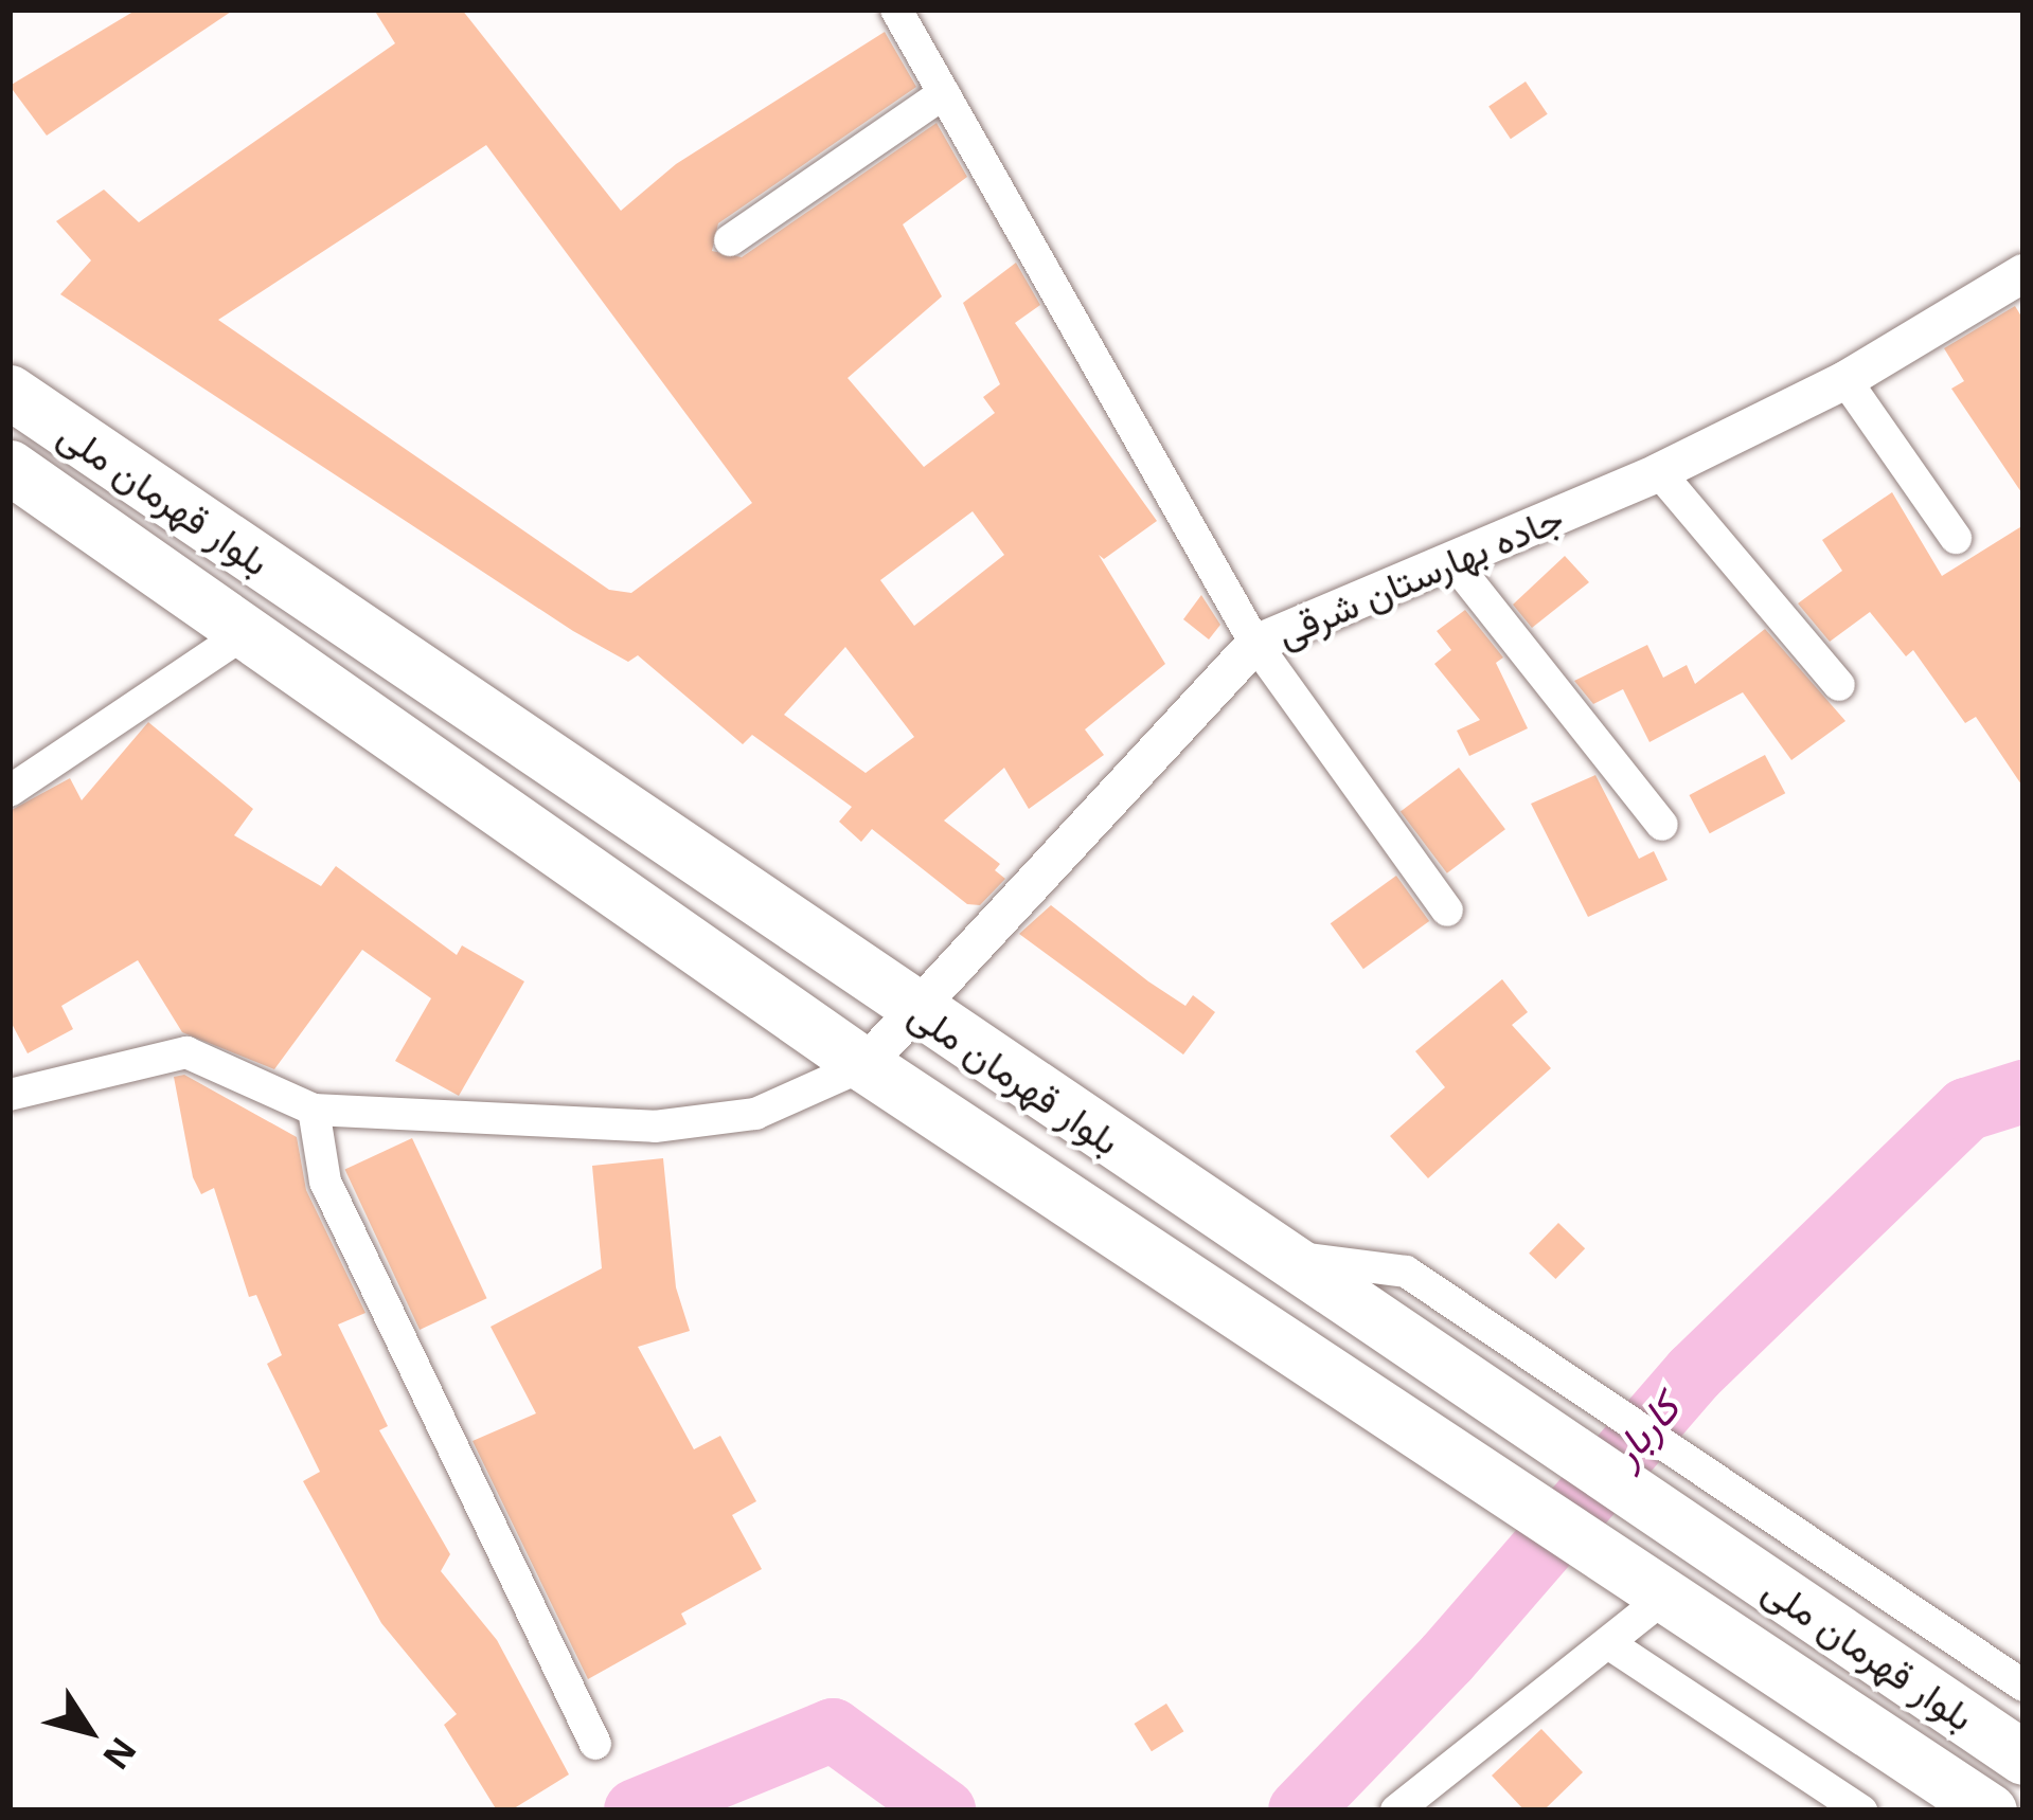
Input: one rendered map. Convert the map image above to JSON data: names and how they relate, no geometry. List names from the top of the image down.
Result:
{
  "streets": {
    "highway": ["بلوار قهرمان ملی"],
    "street": ["جاده بهارستان شرقی"]
  },
  "crossings": [
    ["بلوار قهرمان ملی", "جاده بهارستان شرقی"]
  ],
  "water": ["کاربار"],
  "north": "bottom right"
}
